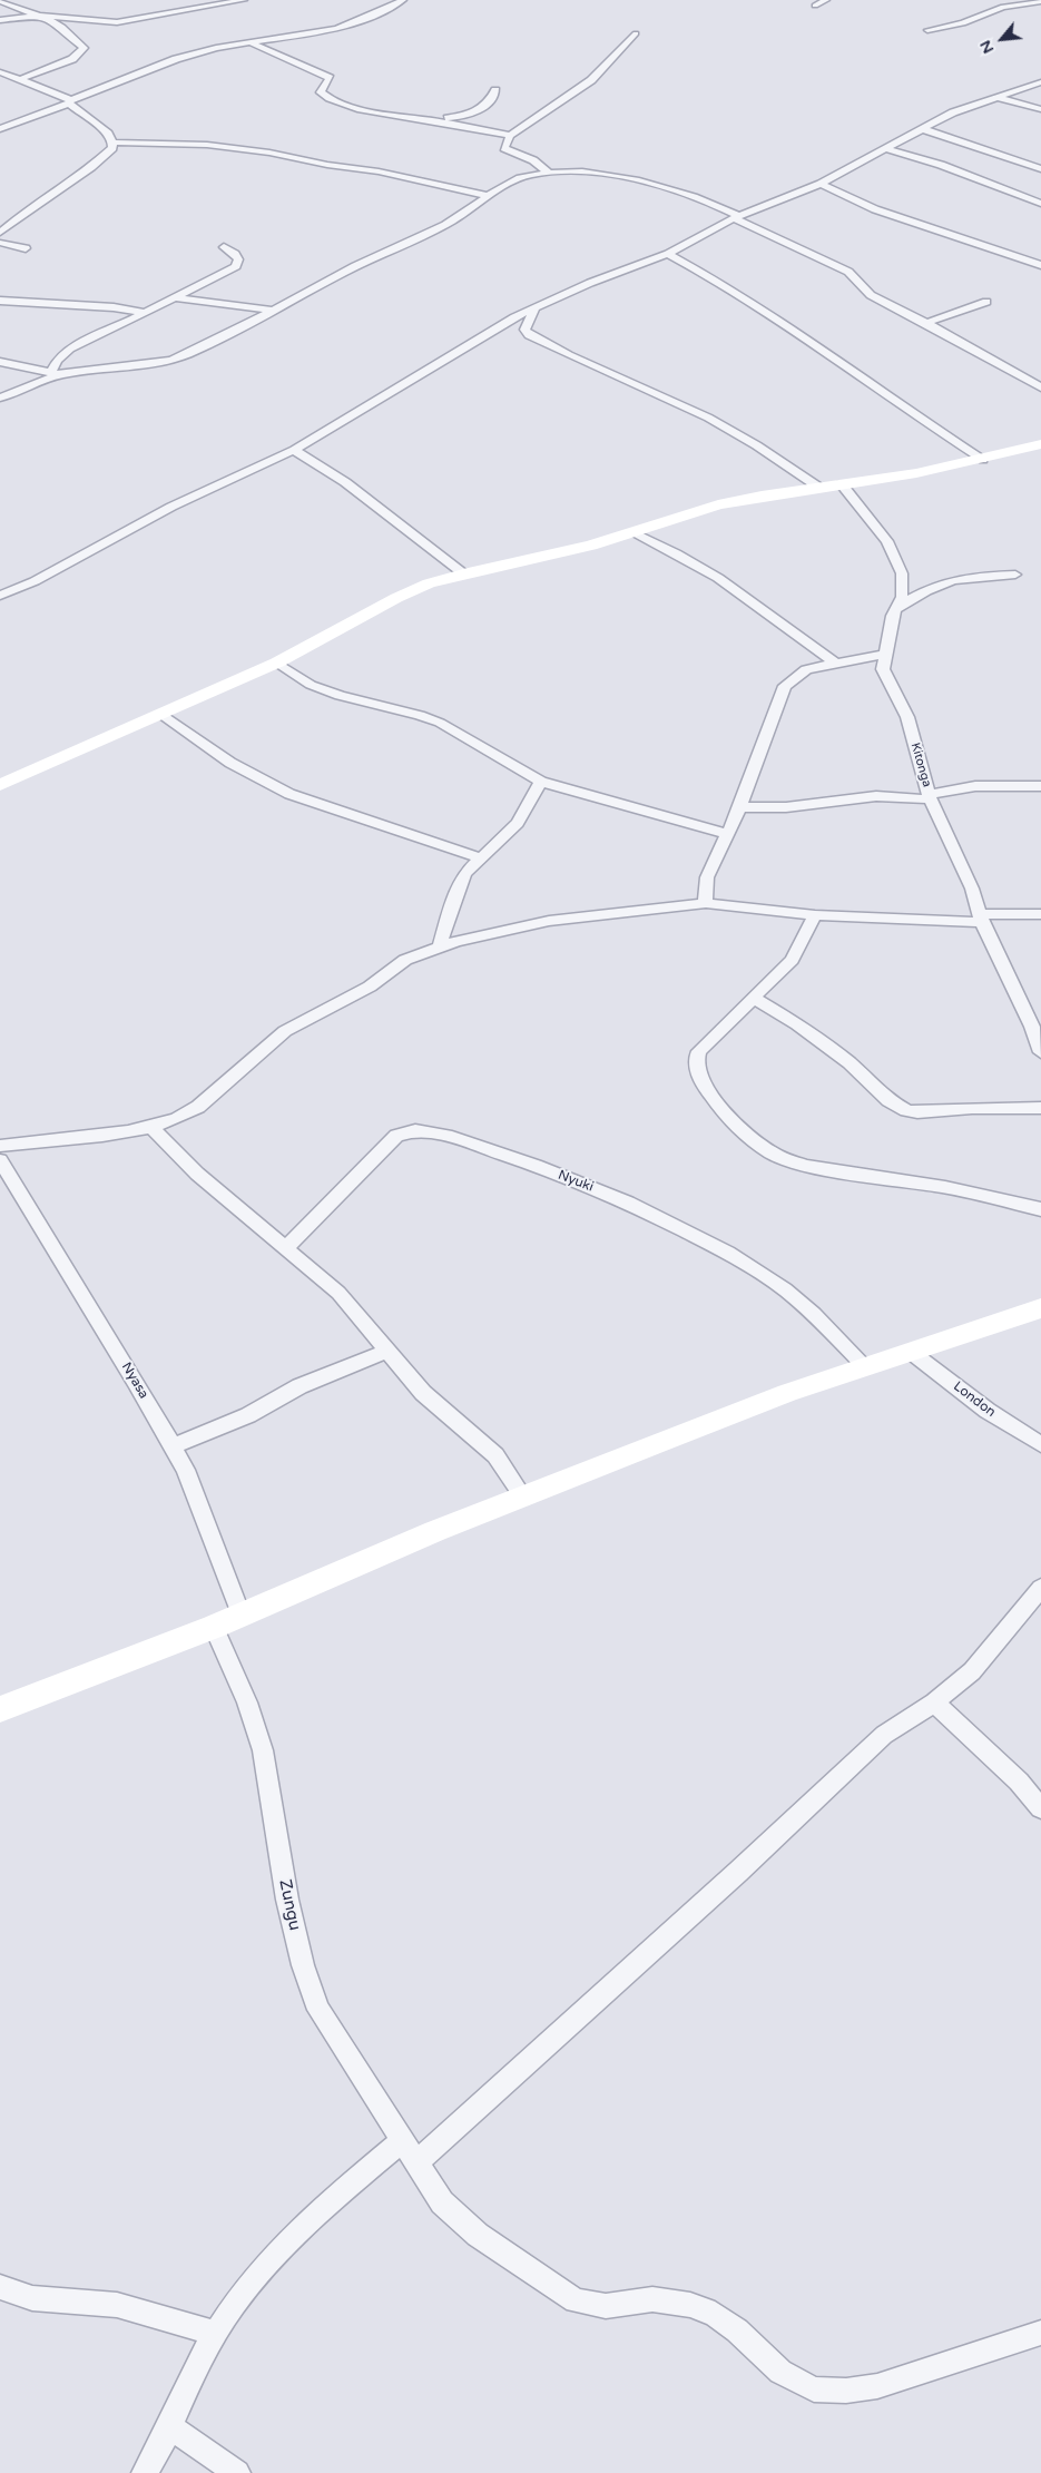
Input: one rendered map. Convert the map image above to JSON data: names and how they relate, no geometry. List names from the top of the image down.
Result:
{
  "streets": {
    "street": [
      "Kitonga",
      "Nyuki",
      "Nyasa",
      "London",
      "Zungu"
    ]
  },
  "north": "bottom left"
}
